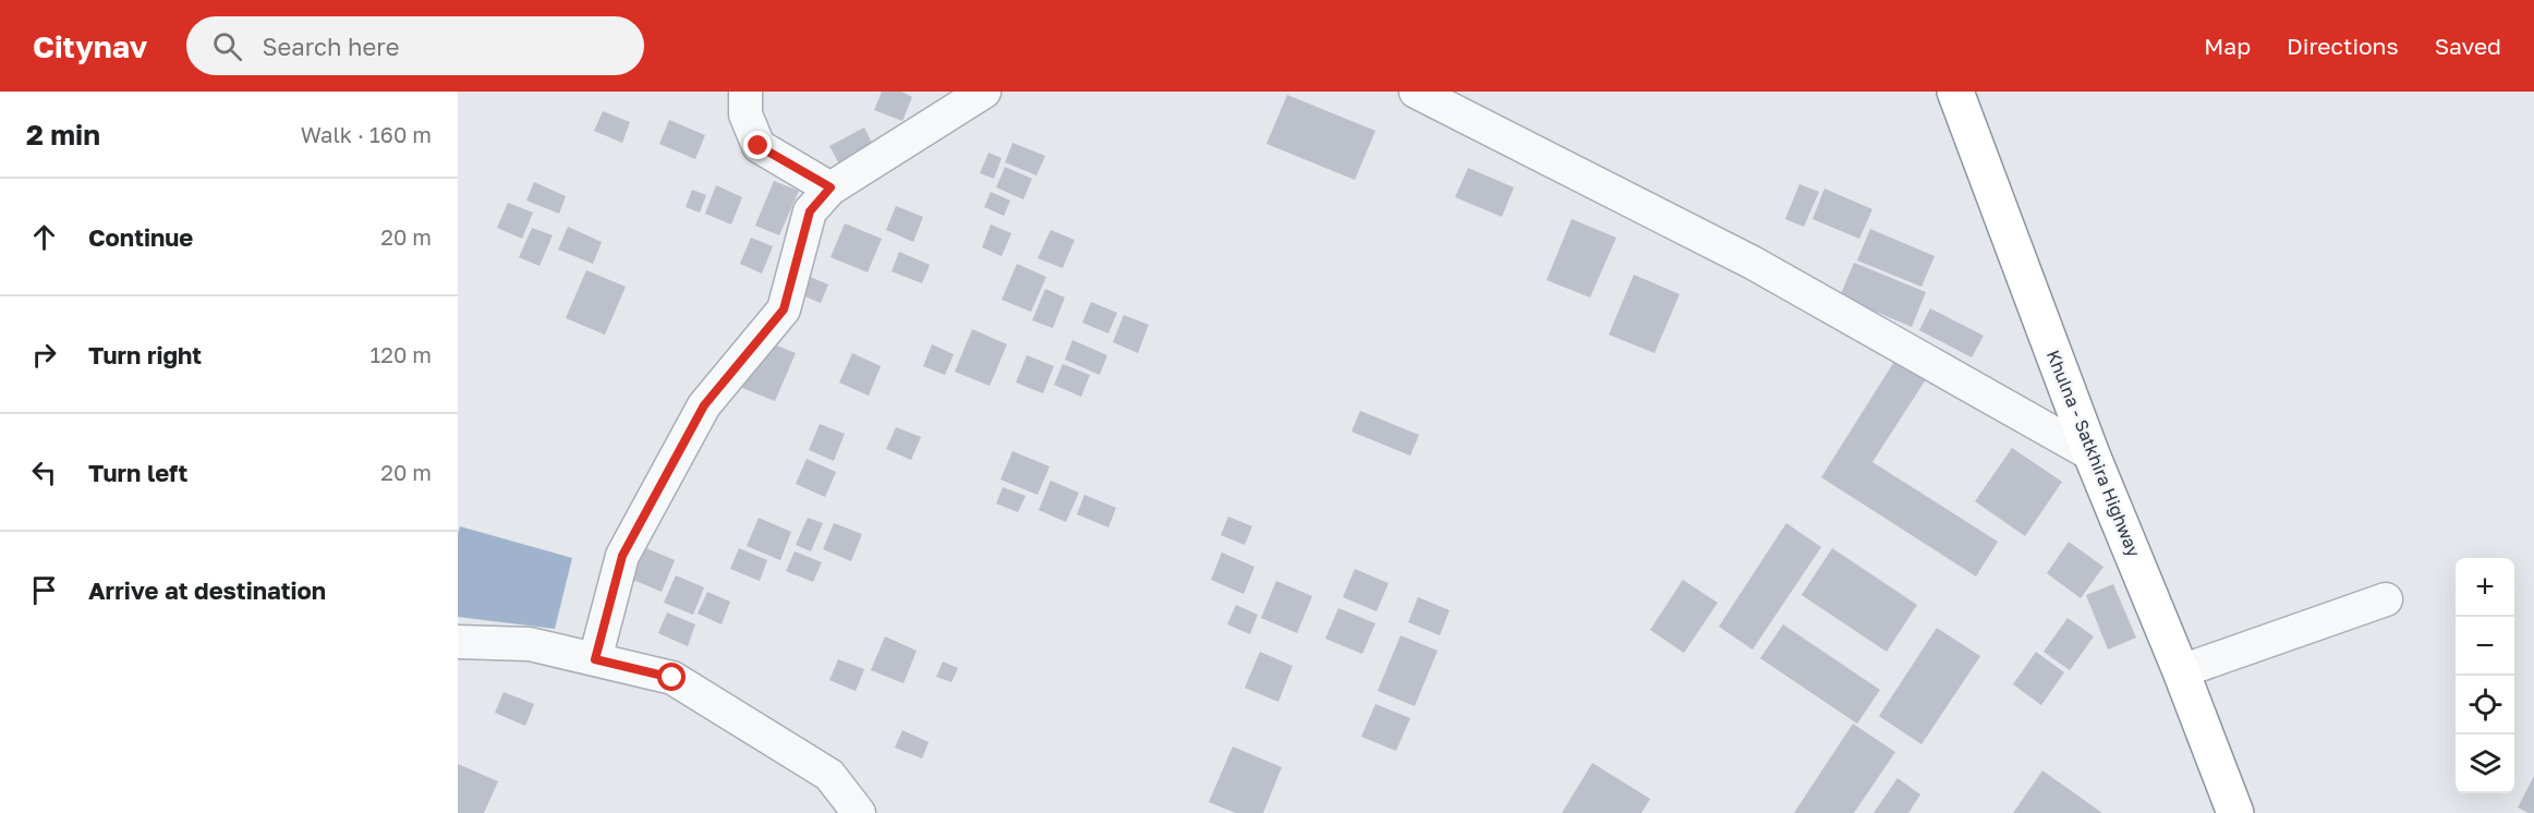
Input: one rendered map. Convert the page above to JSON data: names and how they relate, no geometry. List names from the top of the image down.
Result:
{
  "streets": {
    "highway": ["Khulna - Satkhira Highway"]
  },
  "page": {
    "header": "Citynav",
    "search": "Search here",
    "nav": ["Map", "Directions", "Saved"],
    "heading": ["2 min", "Walk · 160 m"],
    "list": [
      ["Continue", "20 m"],
      ["Turn right", "120 m"],
      ["Turn left", "20 m"],
      "Arrive at destination"
    ],
    "map_buttons": ["+", "−"]
  }
}
